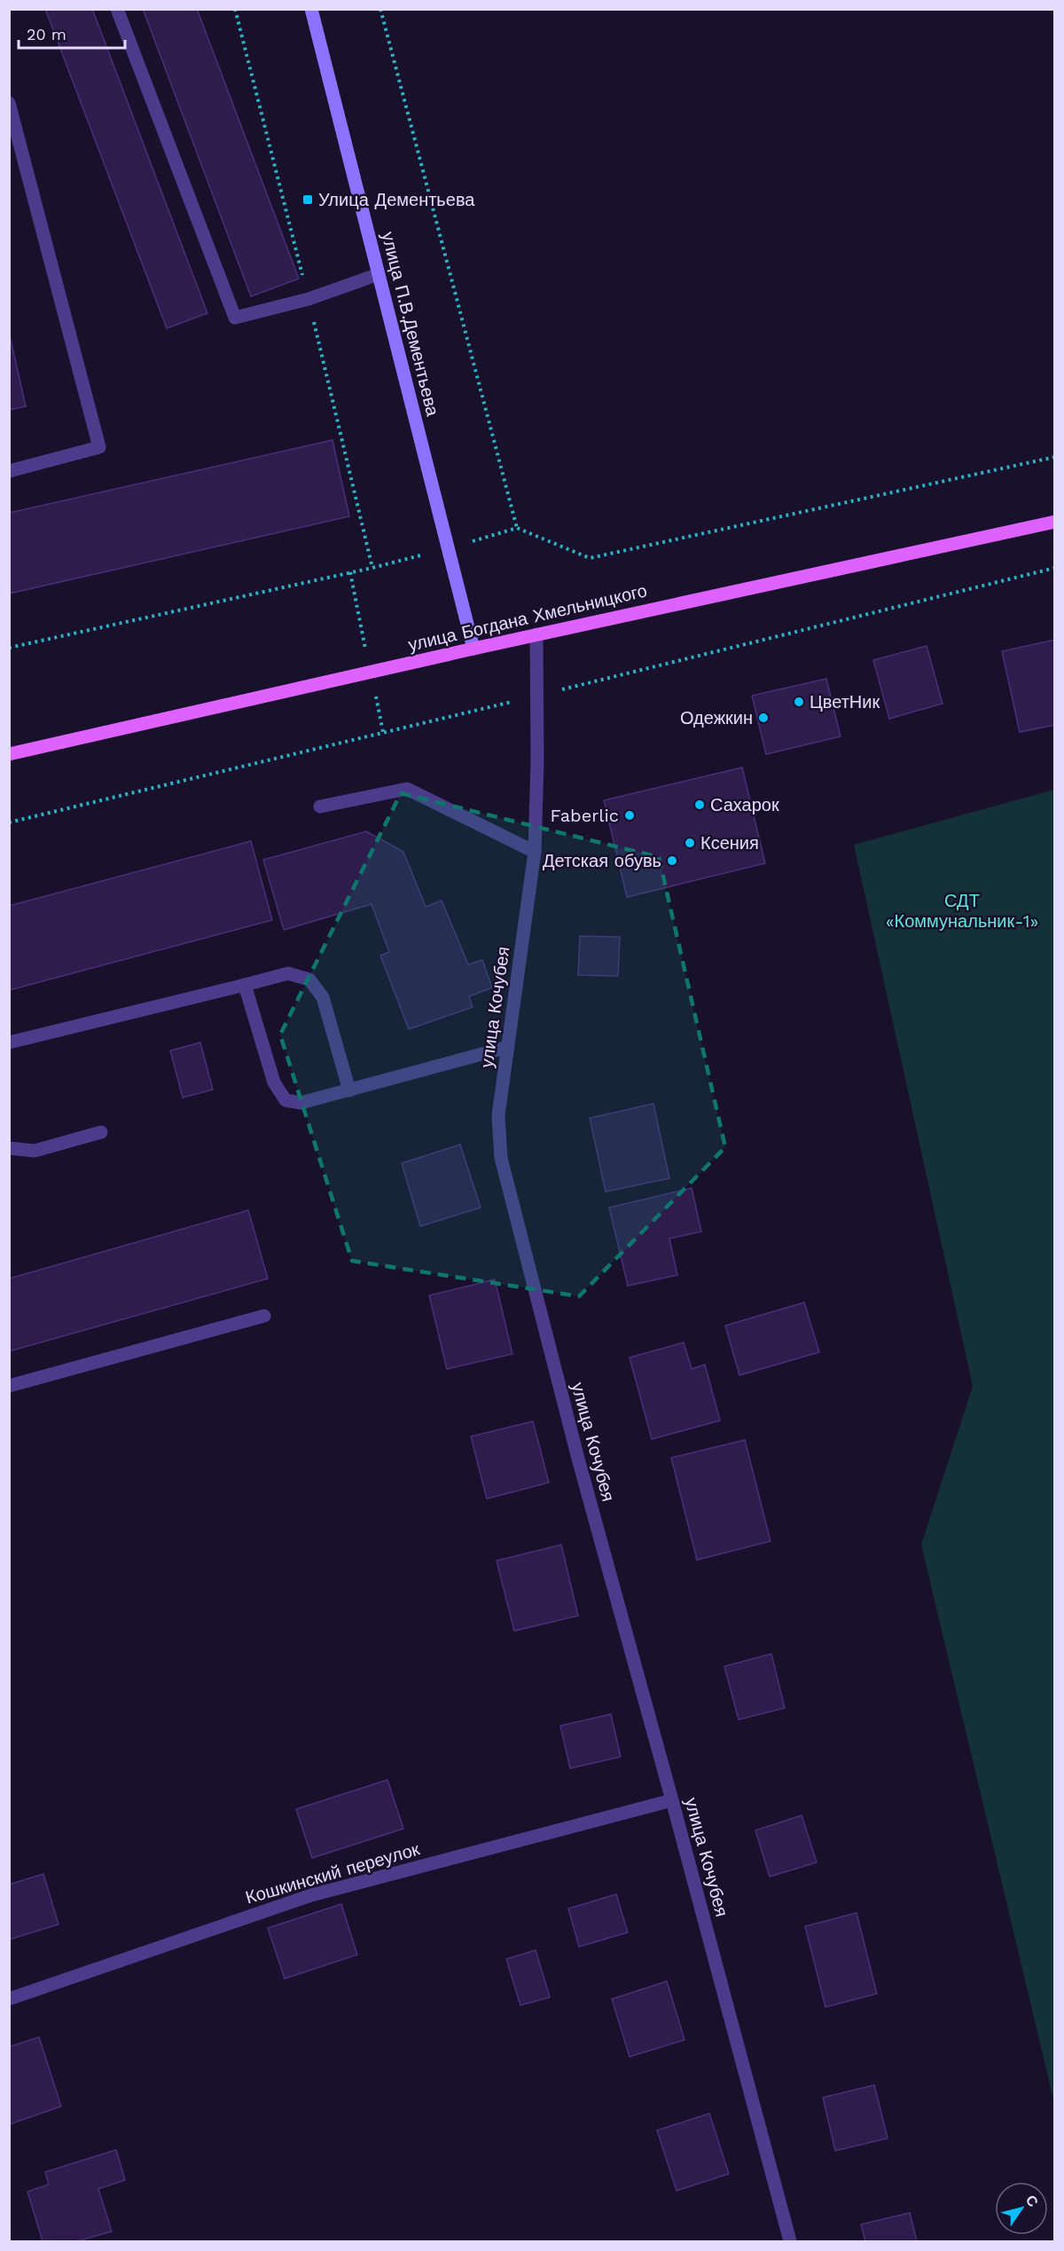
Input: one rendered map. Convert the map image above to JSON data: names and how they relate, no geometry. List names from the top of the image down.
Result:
{
  "streets": {
    "main road": ["улица Богдана Хмельницкого"],
    "street": ["улица П.В.Дементьева", "улица Кочубея", "Кошкинский переулок"]
  },
  "crossings": [
    ["улица П.В.Дементьева", "улица Богдана Хмельницкого"],
    ["улица Богдана Хмельницкого", "улица Кочубея"],
    ["улица Кочубея", "Кошкинский переулок"]
  ],
  "parks": ["СДТ «Коммунальник-1»"],
  "places": {
    "transit": ["Улица Дементьева"],
    "other": [
      "ЦветНик",
      "Одежкин",
      "Сахарок",
      "Faberlic",
      "Ксения",
      "Детская обувь"
    ]
  },
  "scale_bar": "20 m",
  "north": "top right"
}
